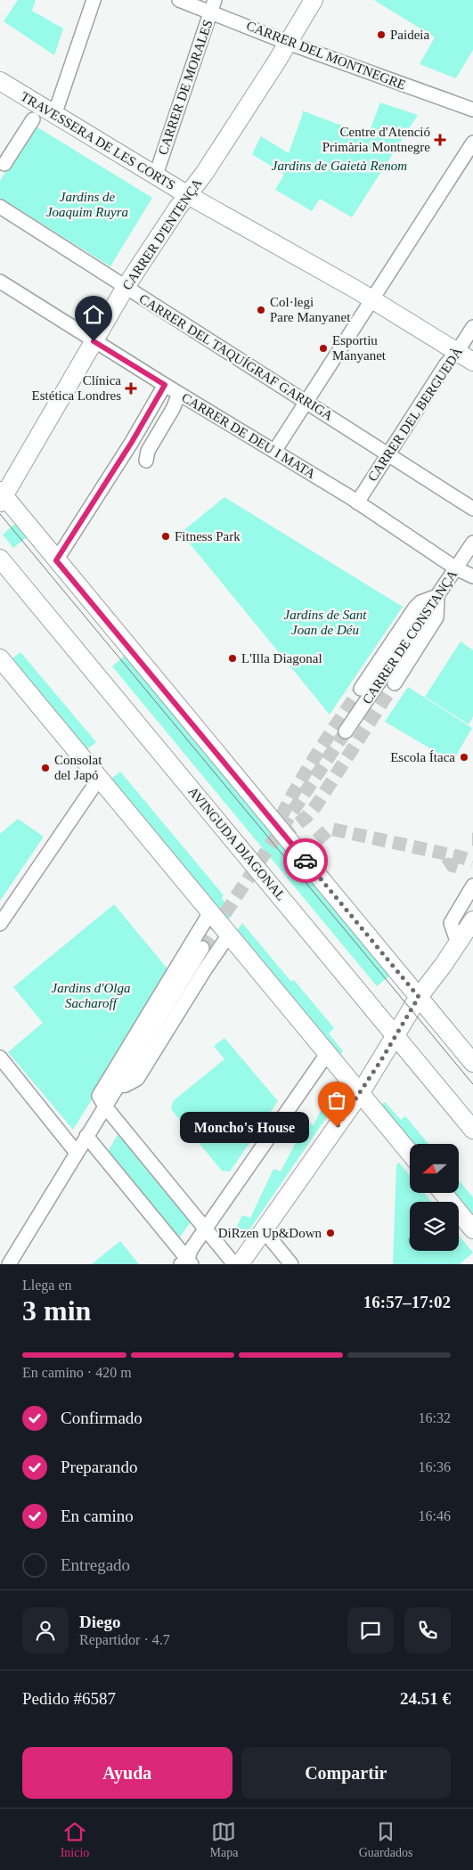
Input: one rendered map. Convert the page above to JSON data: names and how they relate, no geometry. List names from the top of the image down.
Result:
{
  "streets": {
    "main road": ["TRAVESSERA DE LES CORTS", "CARRER D'ENTENÇA", "AVINGUDA DIAGONAL"],
    "street": [
      "CARRER DEL MONTNEGRE",
      "CARRER DE MORALES",
      "CARRER DEL TAQUÍGRAF GARRIGA",
      "CARRER DEL BERGUEDÀ",
      "CARRER DE DEU I MATA",
      "CARRER DE CONSTANÇA"
    ]
  },
  "crossings": [
    ["CARRER DEL MONTNEGRE", "CARRER DE MORALES"],
    ["CARRER DEL MONTNEGRE", "CARRER D'ENTENÇA"],
    ["CARRER DE MORALES", "TRAVESSERA DE LES CORTS"],
    ["TRAVESSERA DE LES CORTS", "CARRER D'ENTENÇA"],
    ["TRAVESSERA DE LES CORTS", "CARRER DEL BERGUEDÀ"],
    ["CARRER D'ENTENÇA", "CARRER DEL TAQUÍGRAF GARRIGA"],
    ["CARRER D'ENTENÇA", "CARRER DE DEU I MATA"],
    ["CARRER DEL TAQUÍGRAF GARRIGA", "CARRER DEL BERGUEDÀ"],
    ["CARRER DEL BERGUEDÀ", "CARRER DE DEU I MATA"],
    ["CARRER DE DEU I MATA", "CARRER DE CONSTANÇA"]
  ],
  "parks": [
    "Jardins de Gaietà Renom",
    "Jardins de Joaquim Ruyra",
    "Jardins de Sant Joan de Déu",
    "Jardins d'Olga Sacharoff"
  ],
  "places": {
    "other": [
      "Paideia",
      "Col·legi Pare Manyanet",
      "Esportiu Manyanet",
      "Fitness Park",
      "L'Illa Diagonal",
      "Escola Ítaca",
      "Consolat del Japó",
      "Moncho's House",
      "DiRzen Up&Down"
    ],
    "health": ["Centre d'Atenció Primària Montnegre", "Clínica Estética Londres"]
  },
  "north": "left",
  "page": {
    "bubble": "Moncho's House",
    "heading": ["3 min", "Llega en", "16:57–17:02"],
    "panel": [
      "Diego",
      "Repartidor · 4.7",
      "Pedido #6587",
      "24.51 €"
    ],
    "bar": "En camino · 420 m",
    "list": [
      ["Confirmado", "16:32"],
      ["Preparando", "16:36"],
      ["En camino", "16:46"],
      "Entregado"
    ],
    "buttons": ["Ayuda", "Compartir"],
    "tabs": ["Inicio", "Mapa", "Guardados"]
  }
}
